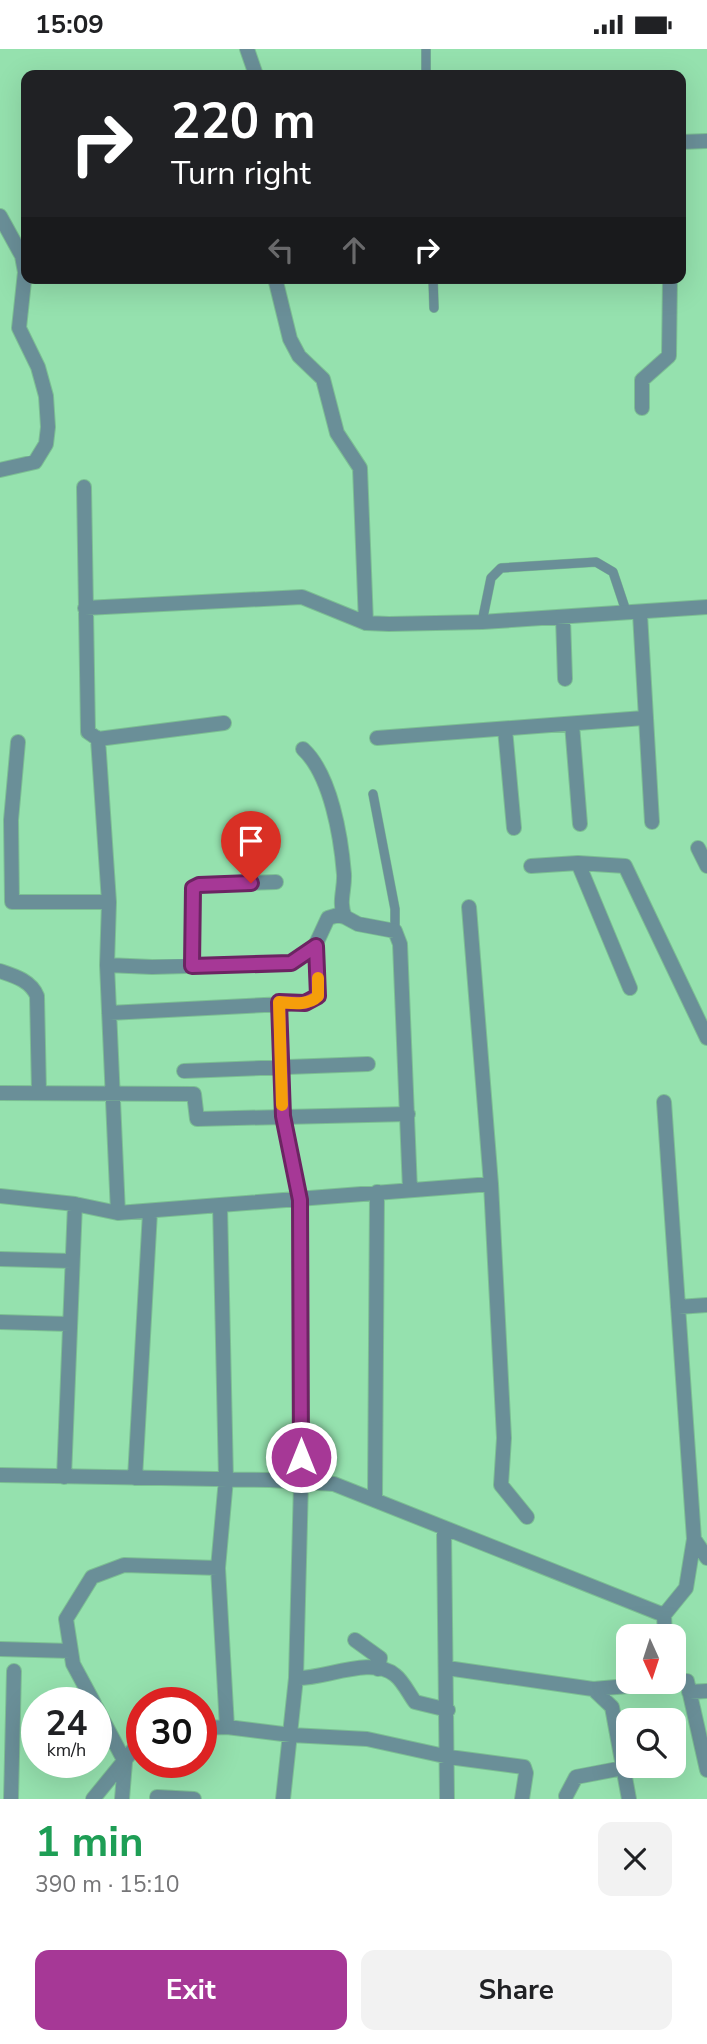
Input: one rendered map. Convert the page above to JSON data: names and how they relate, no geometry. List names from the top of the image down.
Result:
{
  "north": "bottom",
  "page": {
    "status": "15:09",
    "turn": ["220 m", "Turn right"],
    "speed": "24 km/h",
    "limit": "30",
    "heading": ["1 min", "390 m · 15:10"],
    "buttons": ["Exit", "Share"]
  }
}
